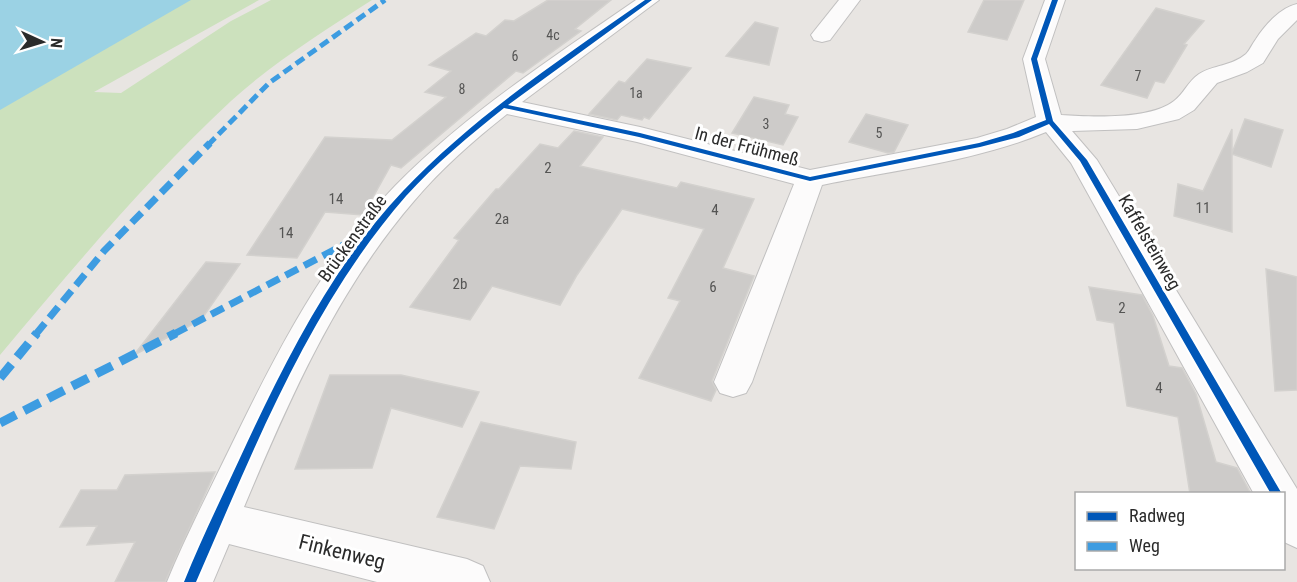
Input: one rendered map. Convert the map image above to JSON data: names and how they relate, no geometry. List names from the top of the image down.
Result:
{
  "streets": {
    "street": [
      "In der Frühmeß",
      "Brückenstraße",
      "Kaffelsteinweg",
      "Finkenweg"
    ]
  },
  "crossings": [
    ["In der Frühmeß", "Brückenstraße"],
    ["In der Frühmeß", "Kaffelsteinweg"],
    ["Brückenstraße", "Finkenweg"]
  ],
  "house_numbers": [
    "4c",
    "6",
    "7",
    "8",
    "1a",
    "3",
    "5",
    "2",
    "14",
    "11",
    "4",
    "2a",
    "14",
    "2b",
    "6",
    "2",
    "4"
  ],
  "legend": ["Radweg", "Weg"],
  "north": "right"
}
